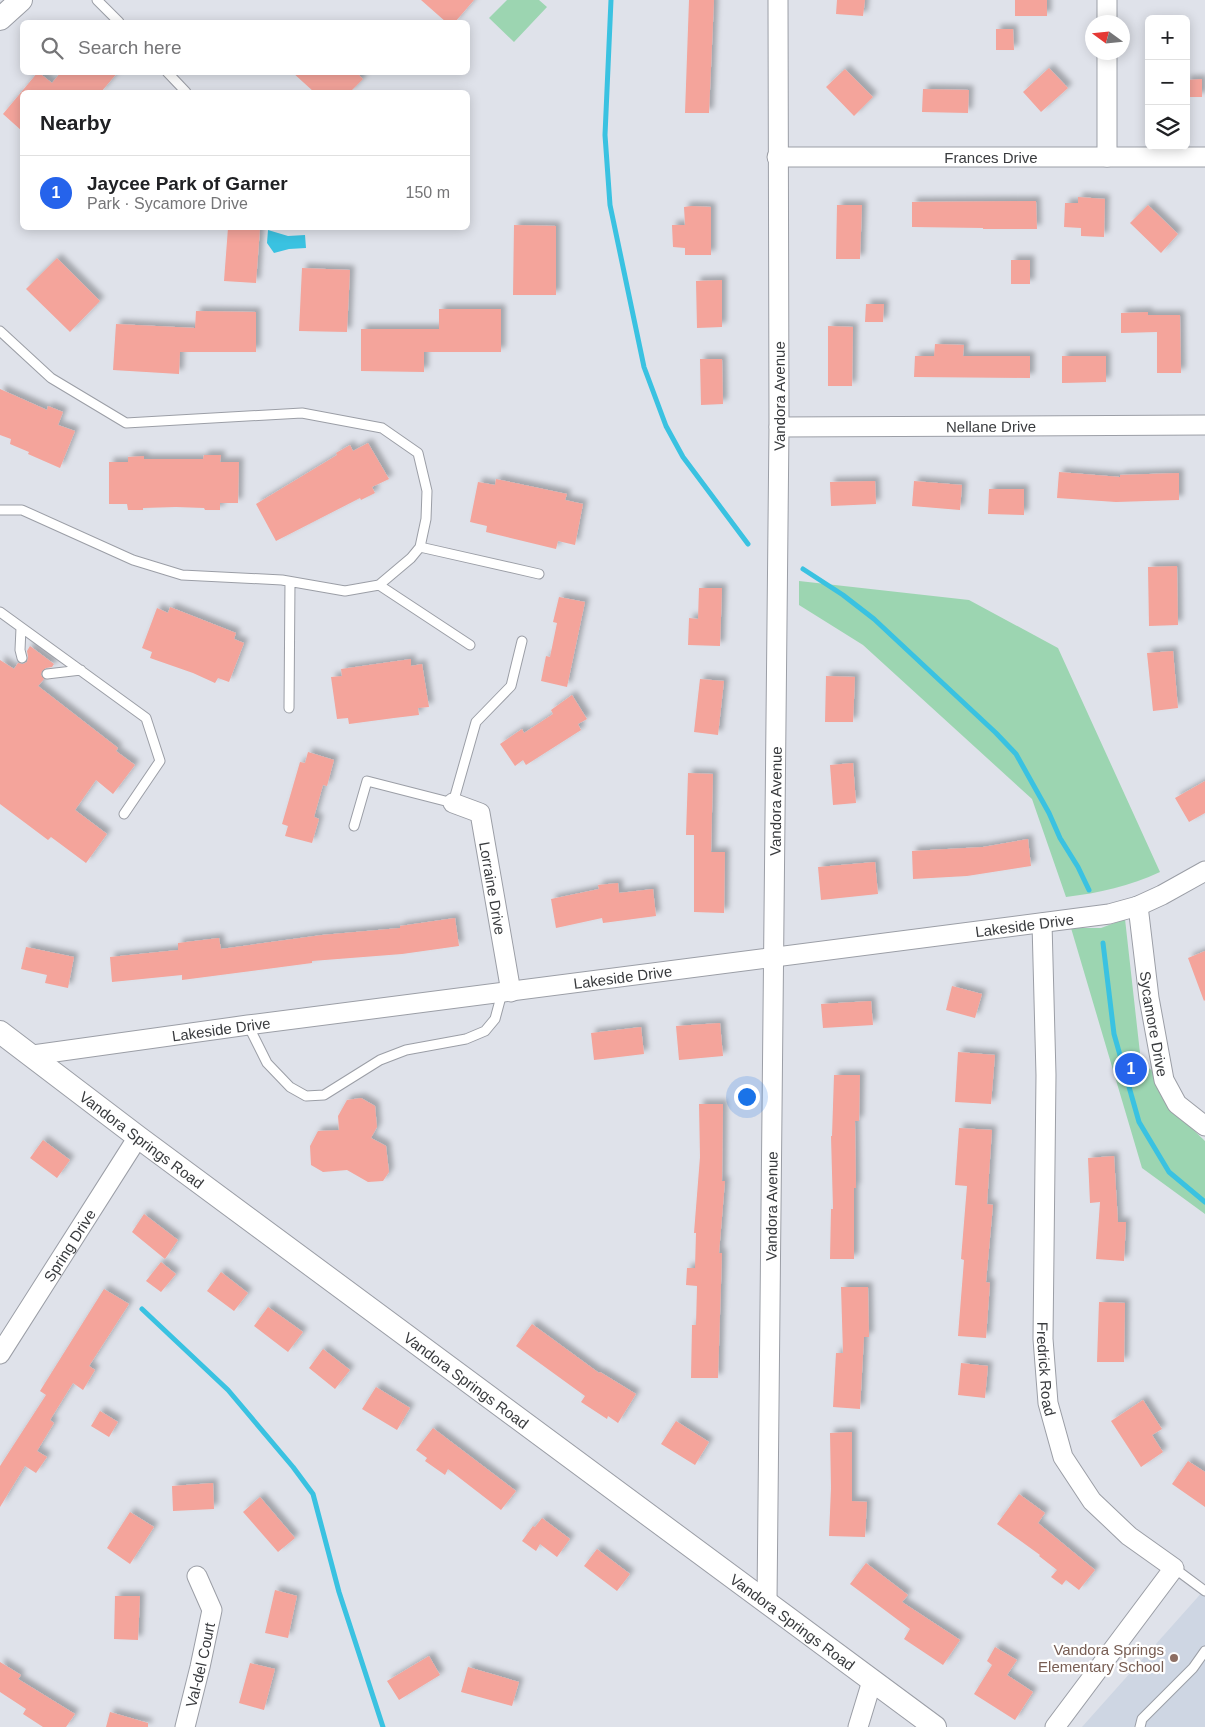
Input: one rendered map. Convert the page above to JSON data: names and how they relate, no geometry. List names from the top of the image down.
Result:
{
  "streets": {
    "street": [
      "Frances Drive",
      "Vandora Avenue",
      "Nellane Drive",
      "Lorraine Drive",
      "Lakeside Drive",
      "Sycamore Drive",
      "Vandora Springs Road",
      "Spring Drive",
      "Fredrick Road",
      "Val-del Court"
    ]
  },
  "crossings": [
    ["Frances Drive", "Vandora Avenue"],
    ["Vandora Avenue", "Nellane Drive"],
    ["Vandora Avenue", "Lakeside Drive"],
    ["Vandora Avenue", "Vandora Springs Road"],
    ["Lorraine Drive", "Lakeside Drive"],
    ["Lakeside Drive", "Sycamore Drive"],
    ["Lakeside Drive", "Vandora Springs Road"],
    ["Lakeside Drive", "Fredrick Road"],
    ["Vandora Springs Road", "Spring Drive"]
  ],
  "places": ["Vandora Springs Elementary School"],
  "north": "left",
  "page": {
    "map_buttons": ["+", "−"],
    "search": "Search here",
    "heading": "Nearby",
    "list": [
      {
        "mark": "1",
        "name": "Jaycee Park of Garner",
        "note": "Park · Sycamore Drive",
        "value": "150 m"
      }
    ],
    "pins": "1"
  }
}
